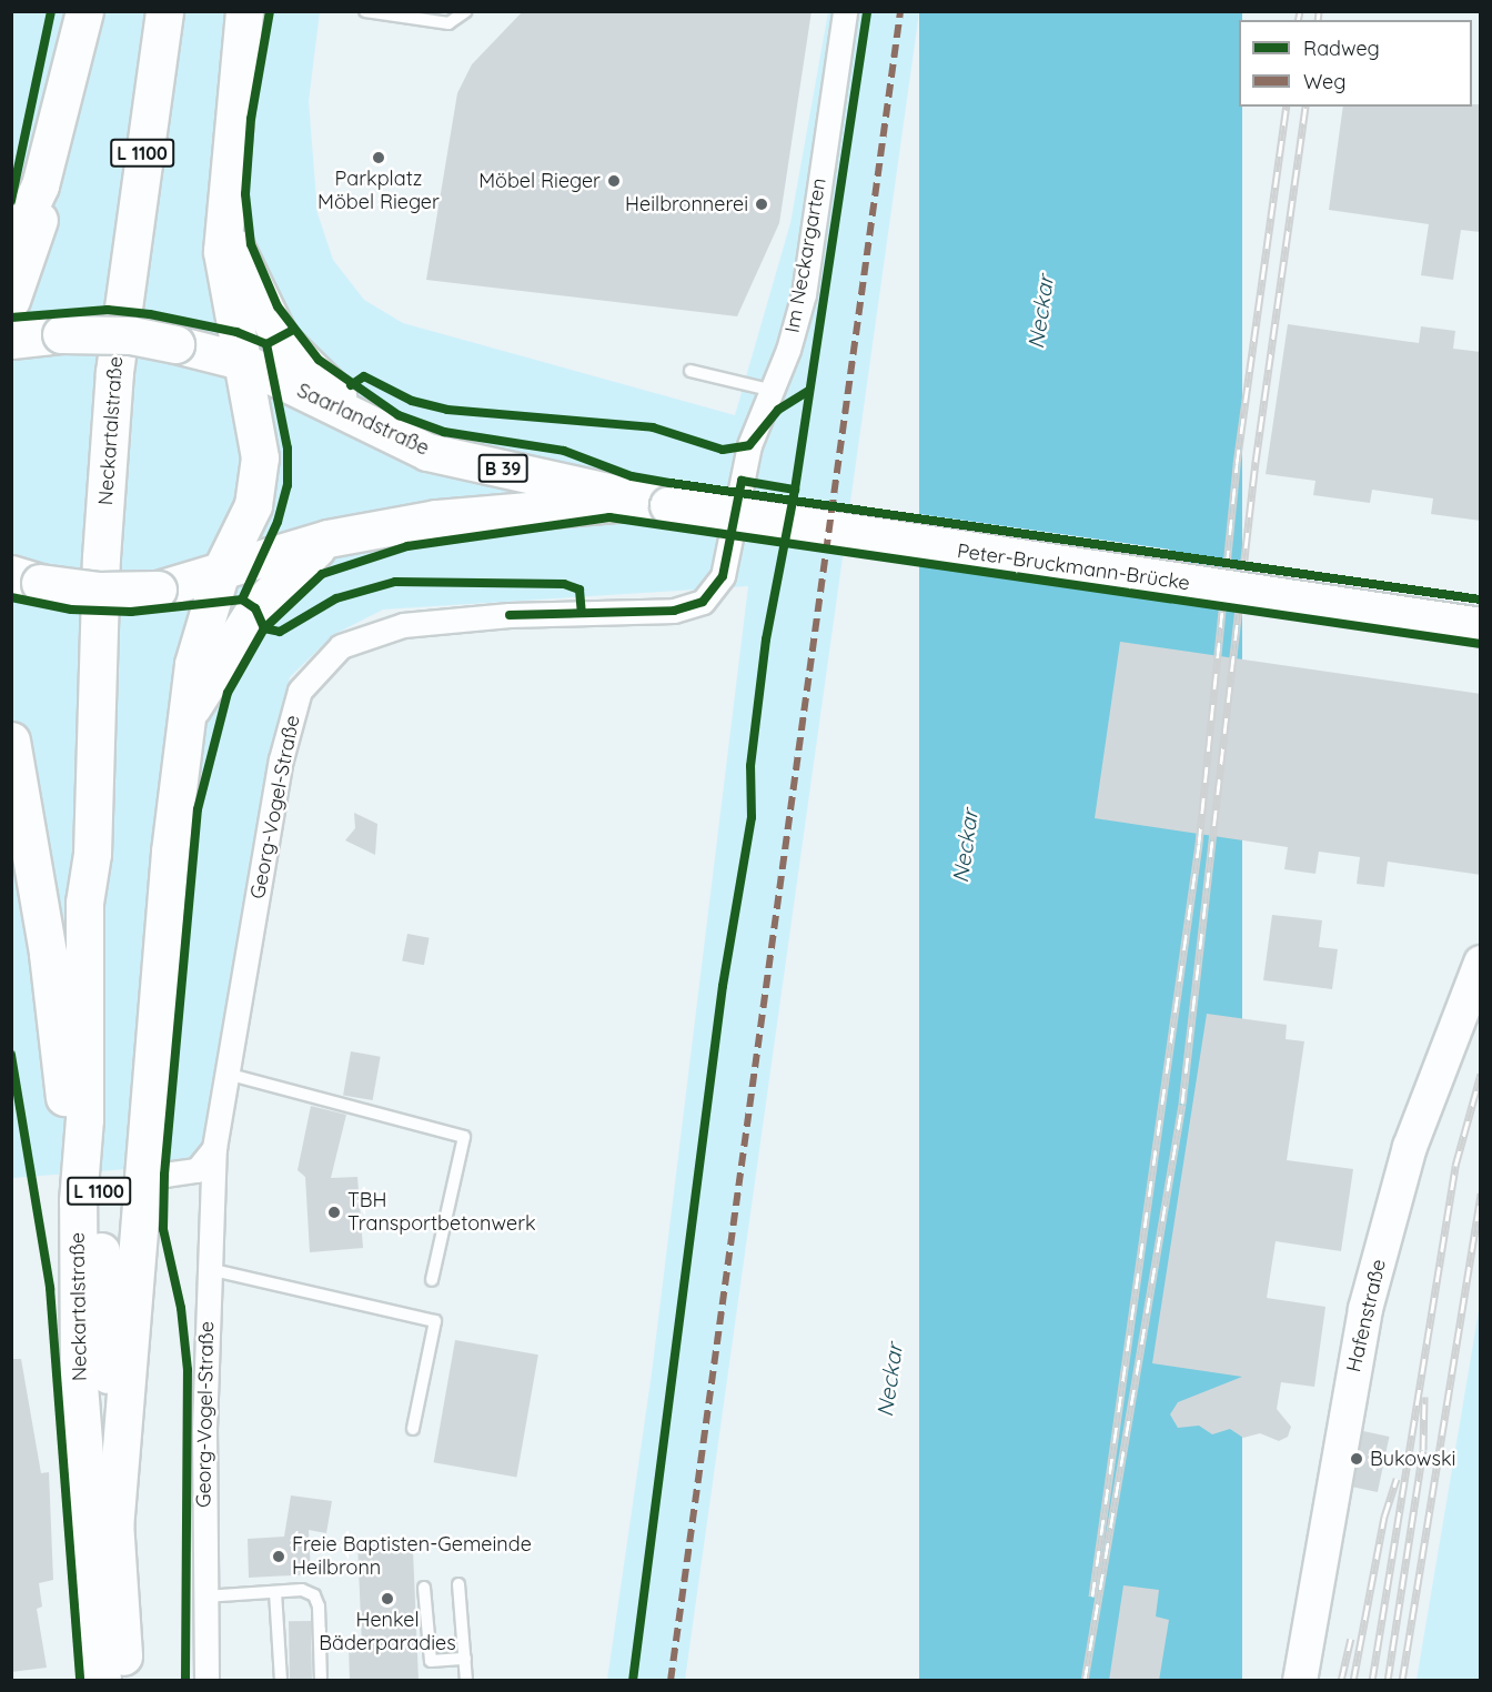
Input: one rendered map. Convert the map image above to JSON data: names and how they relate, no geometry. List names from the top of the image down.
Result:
{
  "streets": {
    "main road": [
      "L 1100",
      "Saarlandstraße",
      "Neckartalstraße",
      "B 39",
      "Peter-Bruckmann-Brücke",
      "Hafenstraße"
    ],
    "street": ["Im Neckargarten", "Georg-Vogel-Straße"]
  },
  "crossings": [
    ["Im Neckargarten", "Georg-Vogel-Straße"],
    ["Saarlandstraße", "B 39"],
    ["Saarlandstraße", "Peter-Bruckmann-Brücke"],
    ["B 39", "Peter-Bruckmann-Brücke"]
  ],
  "water": ["Neckar"],
  "places": [
    "Parkplatz Möbel Rieger",
    "Möbel Rieger",
    "Heilbronnerei",
    "TBH Transportbetonwerk",
    "Bukowski",
    "Freie Baptisten-Gemeinde Heilbronn",
    "Henkel Bäderparadies"
  ],
  "legend": ["Radweg", "Weg"]
}
